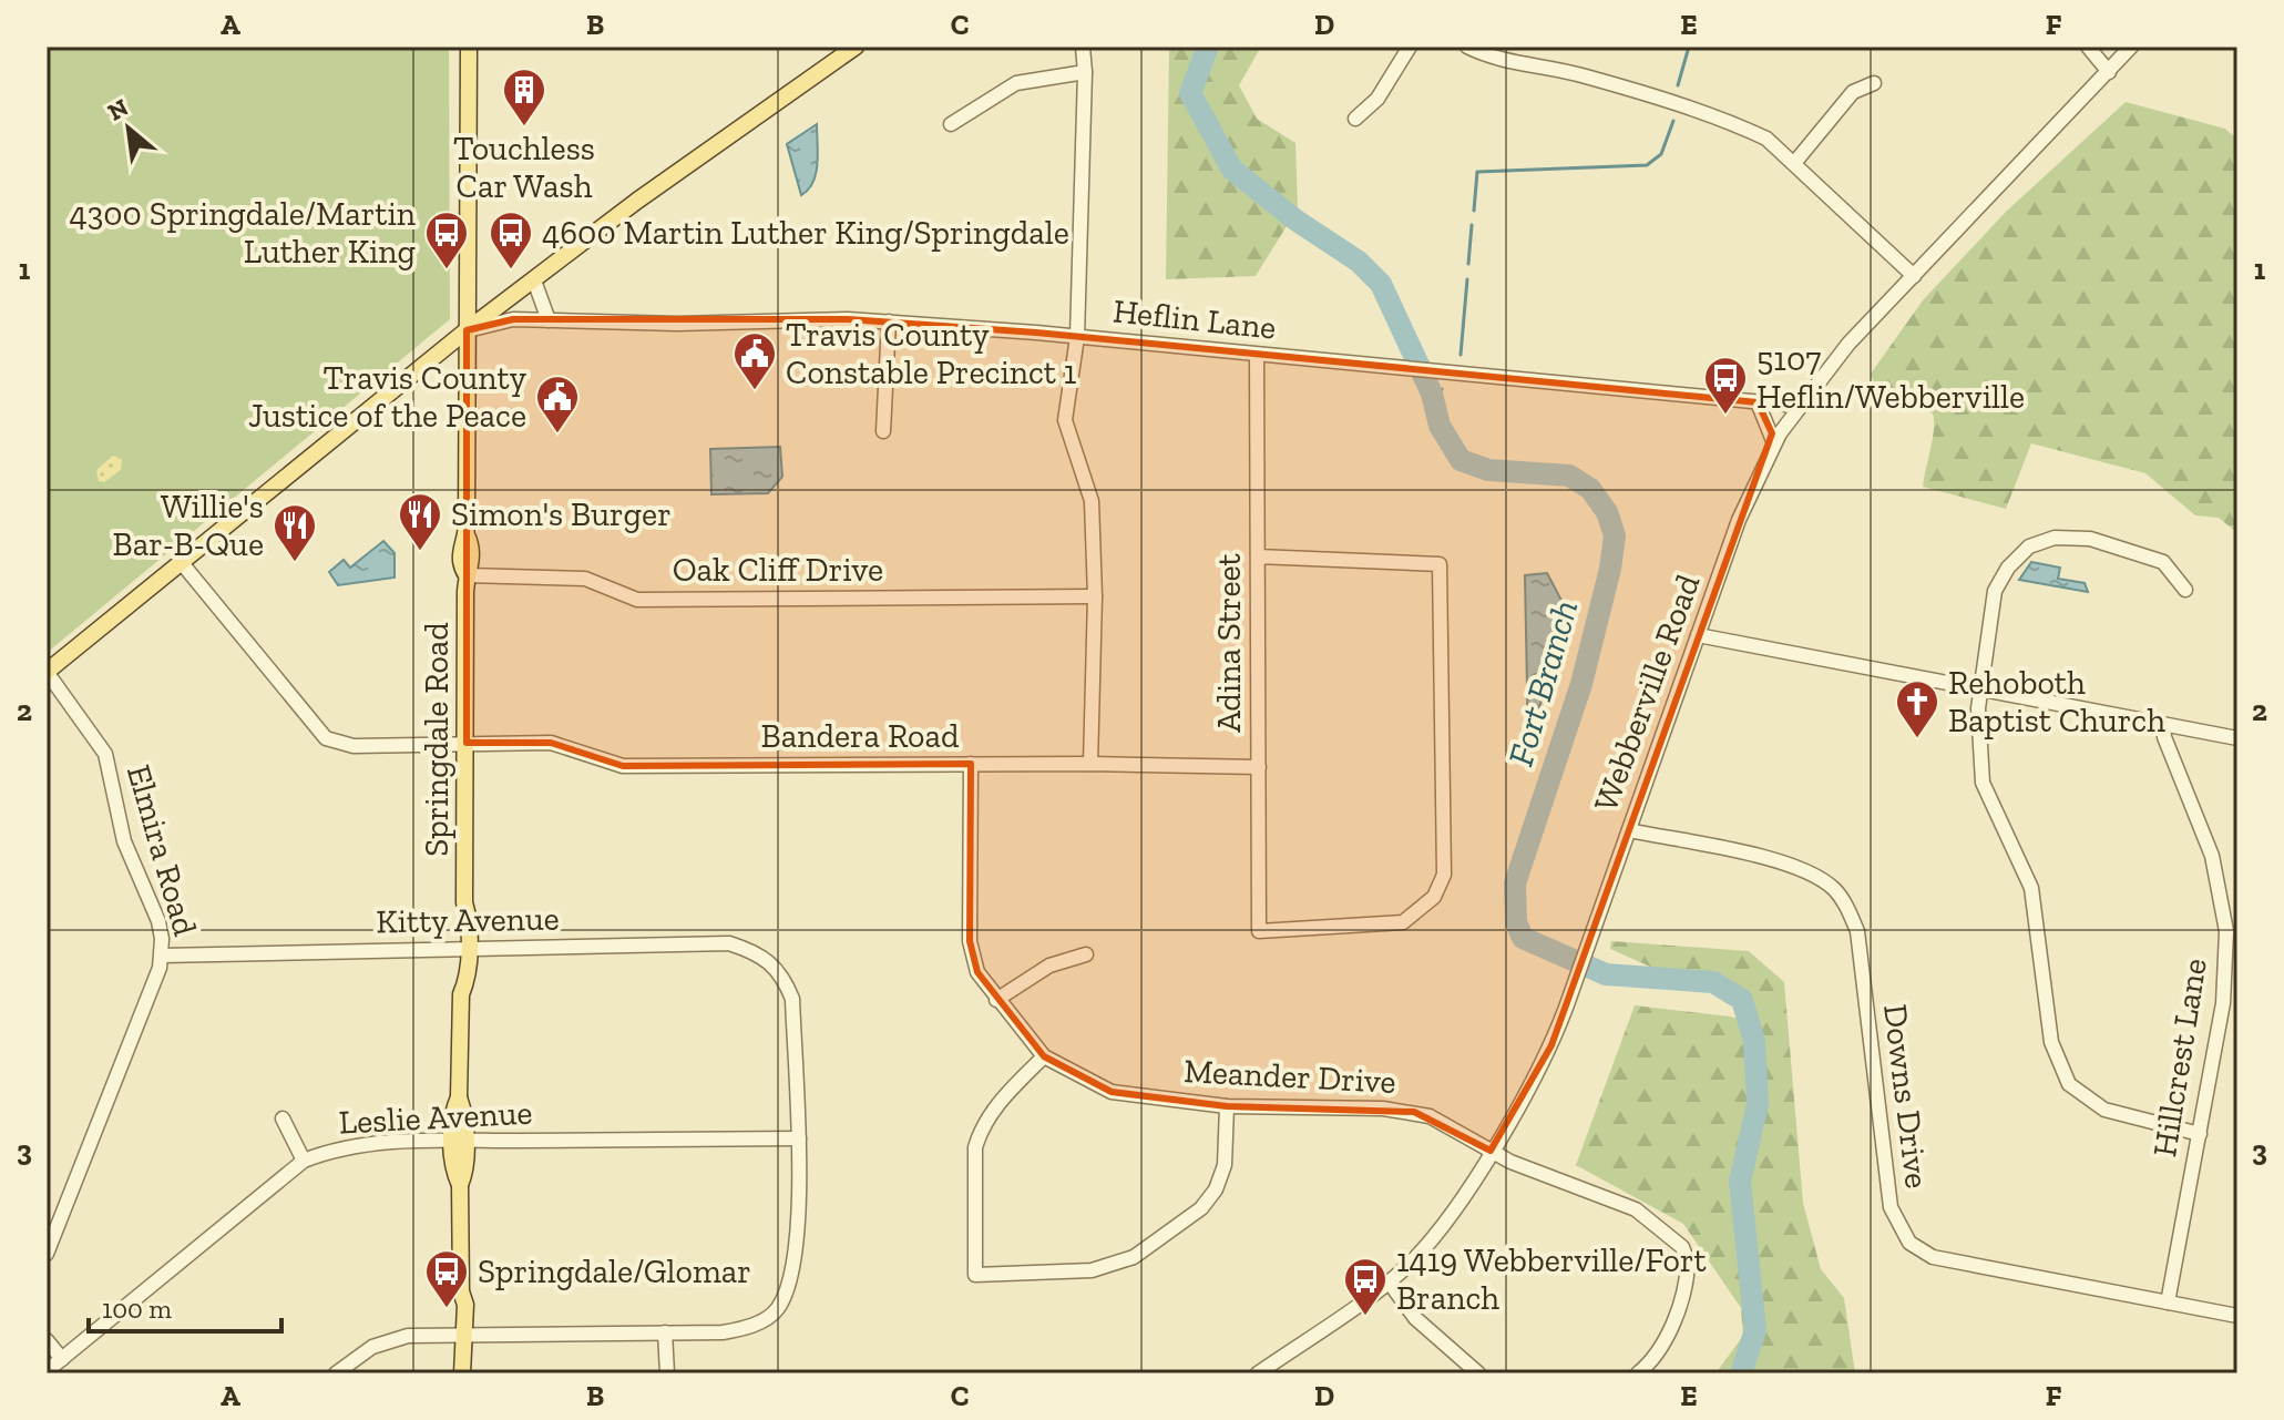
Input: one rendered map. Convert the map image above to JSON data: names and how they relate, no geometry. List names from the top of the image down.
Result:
{
  "streets": {
    "main road": ["Springdale Road"],
    "street": [
      "Heflin Lane",
      "Oak Cliff Drive",
      "Adina Street",
      "Webberville Road",
      "Bandera Road",
      "Elmira Road",
      "Kitty Avenue",
      "Hillcrest Lane",
      "Meander Drive",
      "Downs Drive",
      "Leslie Avenue"
    ]
  },
  "crossings": [
    ["Heflin Lane", "Adina Street"],
    ["Heflin Lane", "Webberville Road"],
    ["Heflin Lane", "Springdale Road"],
    ["Oak Cliff Drive", "Springdale Road"],
    ["Adina Street", "Bandera Road"],
    ["Webberville Road", "Meander Drive"],
    ["Webberville Road", "Downs Drive"],
    ["Bandera Road", "Springdale Road"],
    ["Bandera Road", "Meander Drive"],
    ["Springdale Road", "Kitty Avenue"],
    ["Springdale Road", "Leslie Avenue"],
    ["Elmira Road", "Kitty Avenue"],
    ["Kitty Avenue", "Leslie Avenue"],
    ["Hillcrest Lane", "Downs Drive"]
  ],
  "water": ["Fort Branch"],
  "places": {
    "building": ["Touchless Car Wash"],
    "bus stop": [
      "4300 Springdale/Martin Luther King",
      "4600 Martin Luther King/Springdale",
      "5107 Heflin/Webberville",
      "Springdale/Glomar",
      "1419 Webberville/Fort Branch"
    ],
    "public building": ["Travis County Constable Precinct 1", "Travis County Justice of the Peace"],
    "restaurant": ["Simon's Burger", "Willie's Bar-B-Que"],
    "church": ["Rehoboth Baptist Church"]
  },
  "scale_bar": "100 m",
  "north": "top left",
  "grid": {
    "columns": [
      "A",
      "B",
      "C",
      "D",
      "E",
      "F"
    ],
    "rows": ["1", "2", "3"]
  }
}
